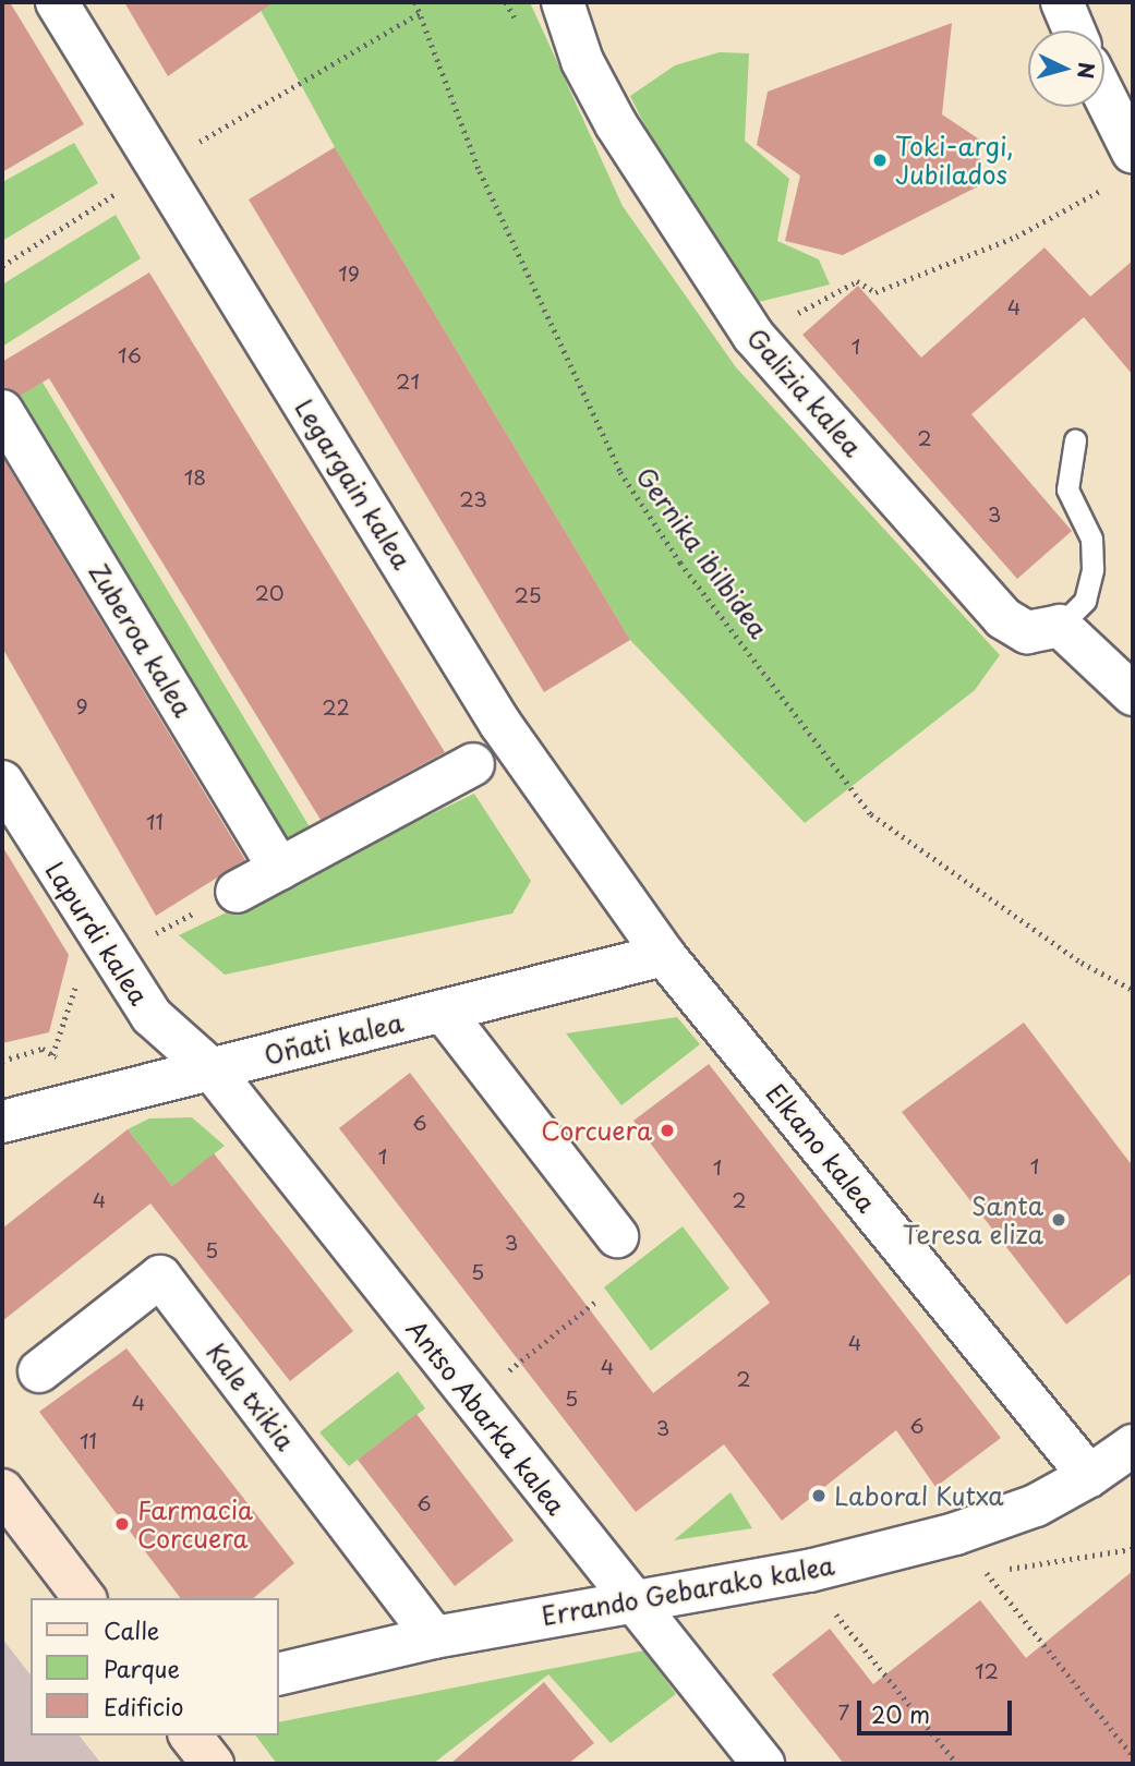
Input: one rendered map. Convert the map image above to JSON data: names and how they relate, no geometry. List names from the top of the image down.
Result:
{
  "streets": {
    "street": [
      "Galizia kalea",
      "Legargain kalea",
      "Zuberoa kalea",
      "Lapurdi kalea",
      "Oñati kalea",
      "Elkano kalea",
      "Kale txikia",
      "Antso Abarka kalea",
      "Errando Gebarako kalea"
    ],
    "path": ["Gernika ibilbidea"]
  },
  "crossings": [
    ["Legargain kalea", "Oñati kalea"],
    ["Legargain kalea", "Elkano kalea"],
    ["Lapurdi kalea", "Oñati kalea"],
    ["Lapurdi kalea", "Antso Abarka kalea"],
    ["Oñati kalea", "Elkano kalea"],
    ["Oñati kalea", "Antso Abarka kalea"],
    ["Elkano kalea", "Errando Gebarako kalea"],
    ["Kale txikia", "Errando Gebarako kalea"],
    ["Antso Abarka kalea", "Errando Gebarako kalea"]
  ],
  "places": [
    "Toki-argi, Jubilados",
    "Corcuera",
    "Santa Teresa eliza",
    "Laboral Kutxa",
    "Farmacia Corcuera"
  ],
  "house_numbers": [
    "19",
    "4",
    "1",
    "16",
    "21",
    "2",
    "18",
    "23",
    "3",
    "20",
    "25",
    "9",
    "22",
    "11",
    "6",
    "1",
    "1",
    "1",
    "4",
    "2",
    "3",
    "5",
    "5",
    "4",
    "4",
    "2",
    "5",
    "4",
    "6",
    "3",
    "11",
    "6",
    "12",
    "7"
  ],
  "legend": ["Calle", "Parque", "Edificio"],
  "scale_bar": "20 m",
  "north": "right"
}
